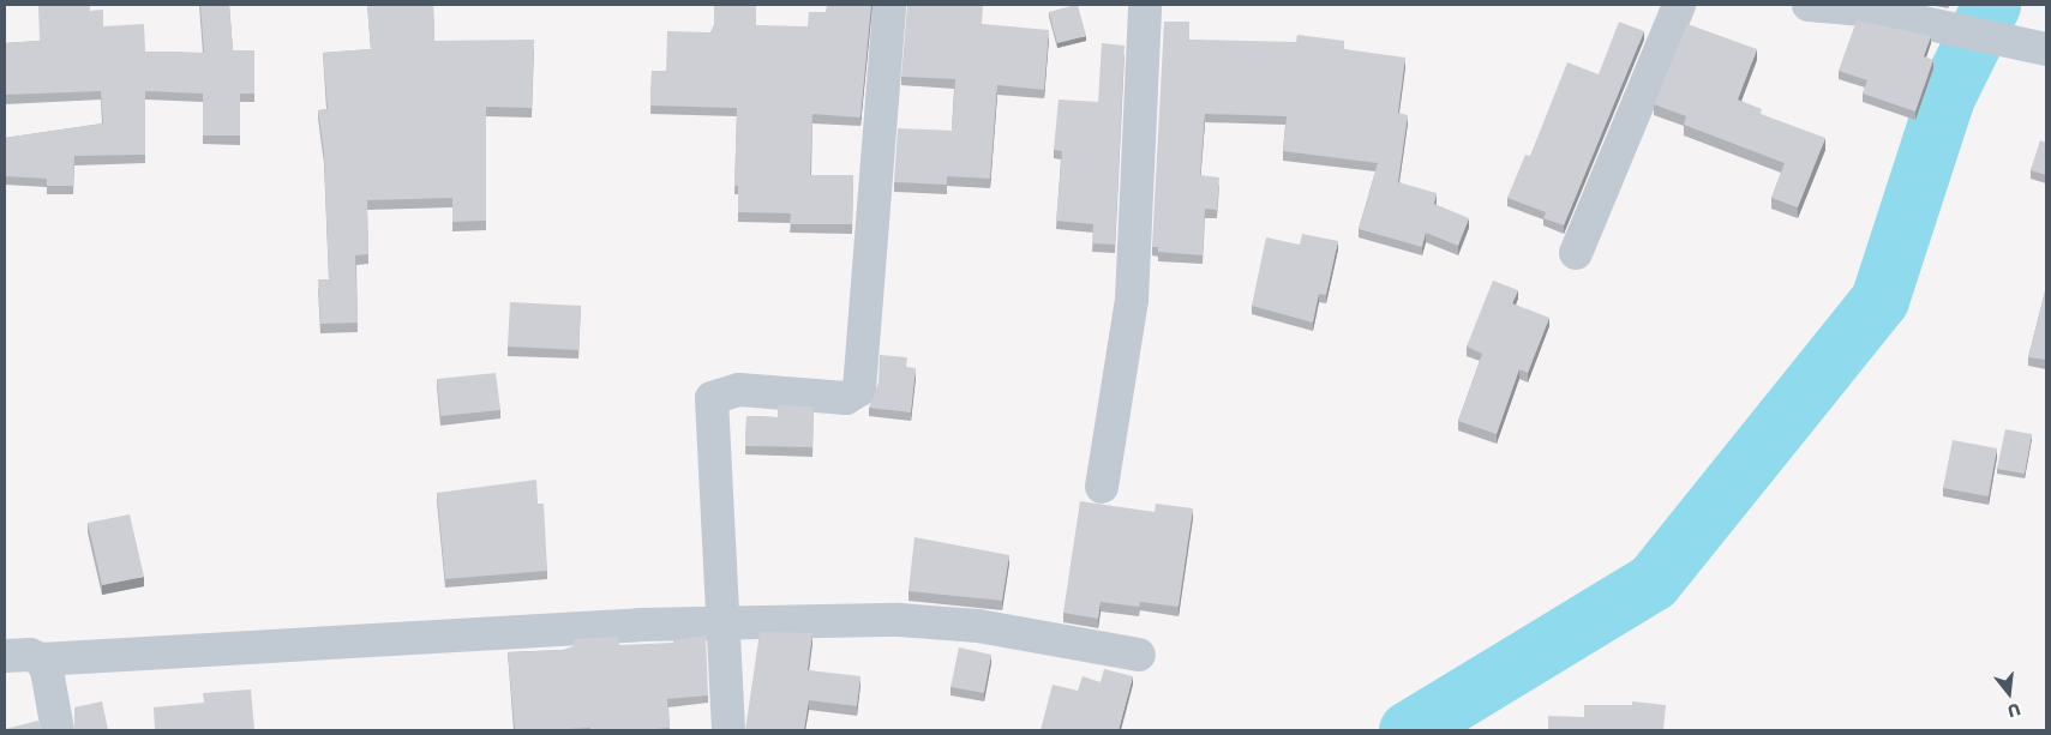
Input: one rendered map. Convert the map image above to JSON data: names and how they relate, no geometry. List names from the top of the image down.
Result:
{
  "north": "bottom"
}
